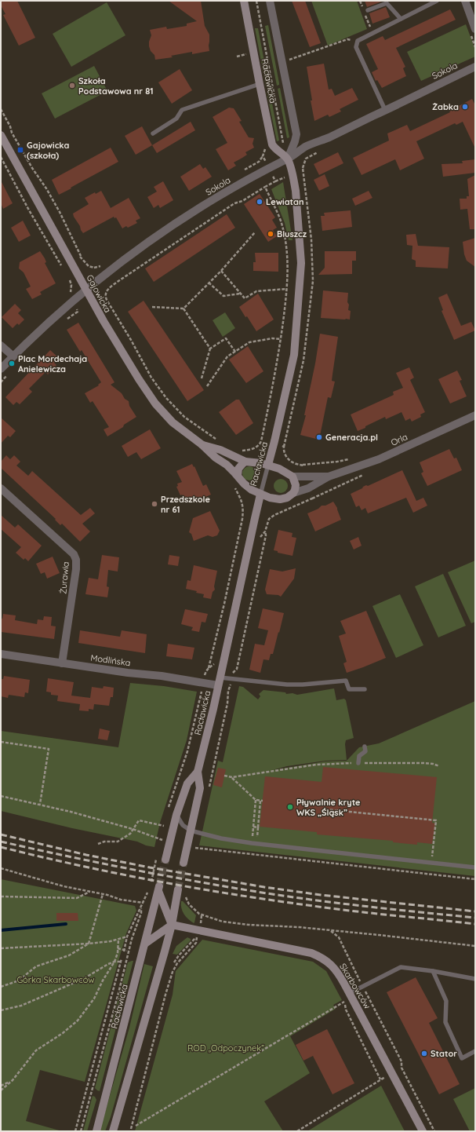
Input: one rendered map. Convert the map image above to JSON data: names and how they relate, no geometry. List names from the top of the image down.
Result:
{
  "streets": {
    "street": [
      "Sokola",
      "Racławicka",
      "Gajowicka",
      "Orla",
      "Żurawia",
      "Modlińska",
      "Skarbowców"
    ]
  },
  "crossings": [
    ["Sokola", "Racławicka"],
    ["Sokola", "Gajowicka"],
    ["Racławicka", "Gajowicka"],
    ["Racławicka", "Modlińska"],
    ["Racławicka", "Skarbowców"],
    ["Gajowicka", "Orla"],
    ["Żurawia", "Modlińska"]
  ],
  "parks": ["Górka Skarbowców", "ROD „Odpoczynek”"],
  "places": {
    "other": [
      "Szkoła Podstawowa nr 81",
      "Żabka",
      "Lewiatan",
      "Bluszcz",
      "Plac Mordechaja Anielewicza",
      "Generacja.pl",
      "Przedszkole nr 61",
      "Pływalnie kryte WKS „Śląsk”",
      "Stator"
    ],
    "transit": ["Gajowicka (szkoła)"]
  }
}
